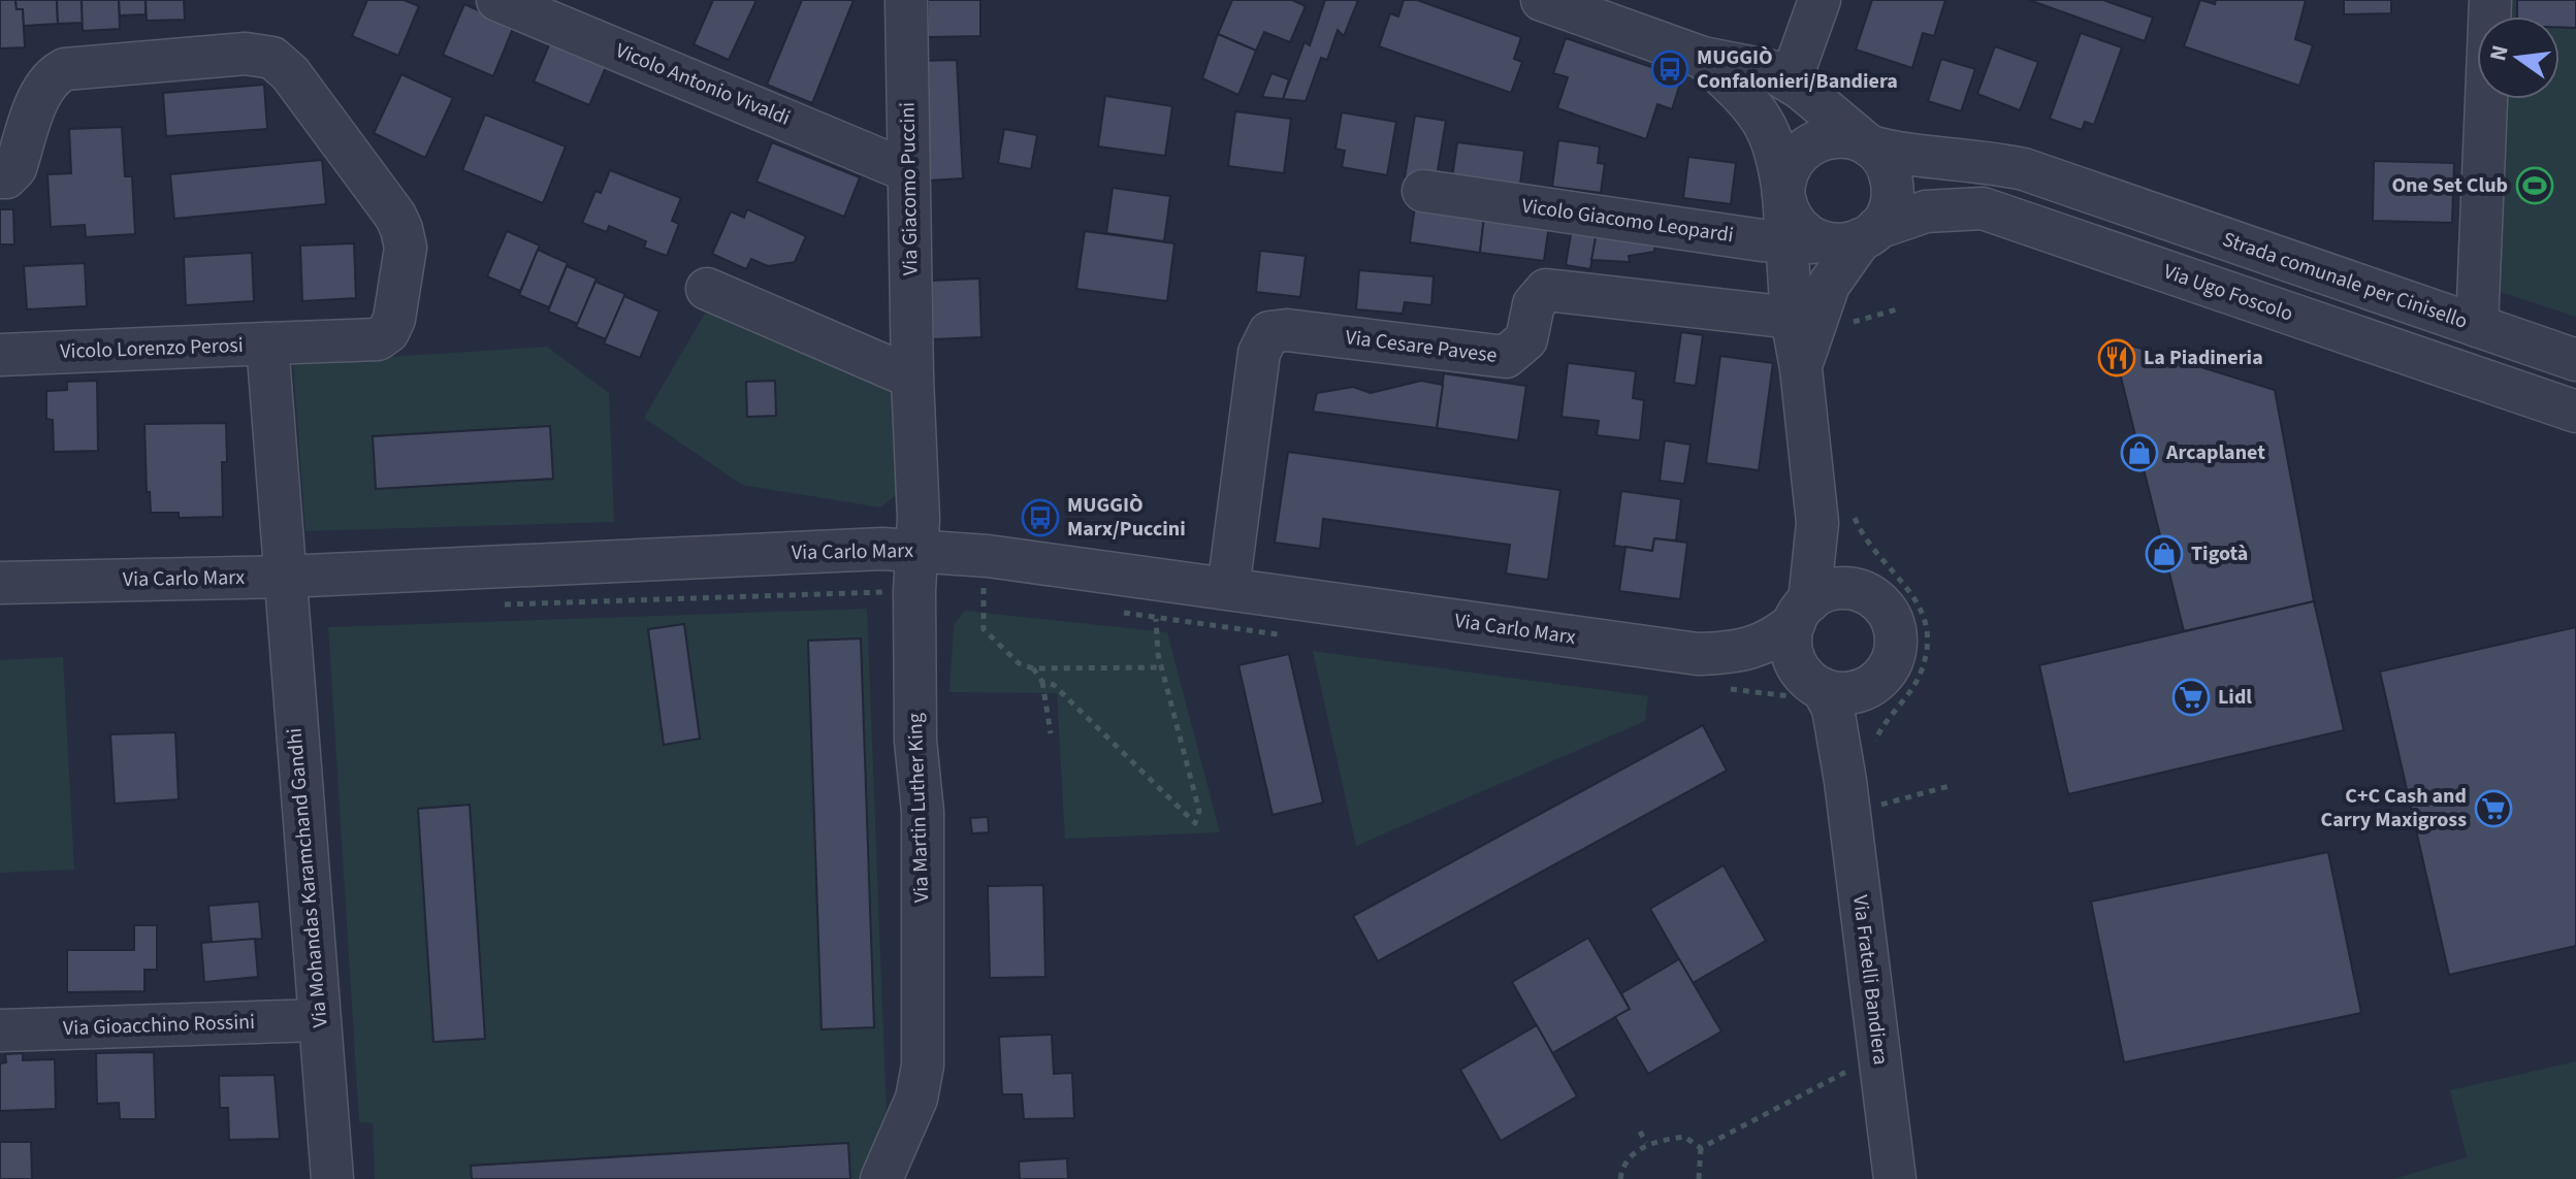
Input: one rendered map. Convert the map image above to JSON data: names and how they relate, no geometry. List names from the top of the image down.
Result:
{
  "streets": {
    "street": [
      "Vicolo Antonio Vivaldi",
      "Via Giacomo Puccini",
      "Vicolo Giacomo Leopardi",
      "Strada comunale per Cinisello",
      "Via Ugo Foscolo",
      "Via Cesare Pavese",
      "Vicolo Lorenzo Perosi",
      "Via Carlo Marx",
      "Via Martin Luther King",
      "Via Mohandas Karamchand Gandhi",
      "Via Fratelli Bandiera",
      "Via Gioacchino Rossini"
    ]
  },
  "crossings": [
    ["Vicolo Antonio Vivaldi", "Via Giacomo Puccini"],
    ["Via Giacomo Puccini", "Via Carlo Marx"],
    ["Via Giacomo Puccini", "Via Martin Luther King"],
    ["Vicolo Giacomo Leopardi", "Strada comunale per Cinisello"],
    ["Vicolo Giacomo Leopardi", "Via Ugo Foscolo"],
    ["Vicolo Giacomo Leopardi", "Via Fratelli Bandiera"],
    ["Strada comunale per Cinisello", "Via Ugo Foscolo"],
    ["Strada comunale per Cinisello", "Via Fratelli Bandiera"],
    ["Via Ugo Foscolo", "Via Fratelli Bandiera"],
    ["Via Cesare Pavese", "Via Carlo Marx"],
    ["Via Cesare Pavese", "Via Fratelli Bandiera"],
    ["Vicolo Lorenzo Perosi", "Via Carlo Marx"],
    ["Vicolo Lorenzo Perosi", "Via Mohandas Karamchand Gandhi"],
    ["Via Carlo Marx", "Via Martin Luther King"],
    ["Via Carlo Marx", "Via Mohandas Karamchand Gandhi"],
    ["Via Carlo Marx", "Via Fratelli Bandiera"],
    ["Via Mohandas Karamchand Gandhi", "Via Gioacchino Rossini"]
  ],
  "places": {
    "bus stop": ["MUGGIÒ Confalonieri/Bandiera", "MUGGIÒ Marx/Puccini"],
    "sports": ["One Set Club"],
    "restaurant": ["La Piadineria"],
    "shop": ["Arcaplanet", "Tigotà"],
    "supermarket": ["Lidl", "C+C Cash and Carry Maxigross"]
  },
  "north": "left"
}
